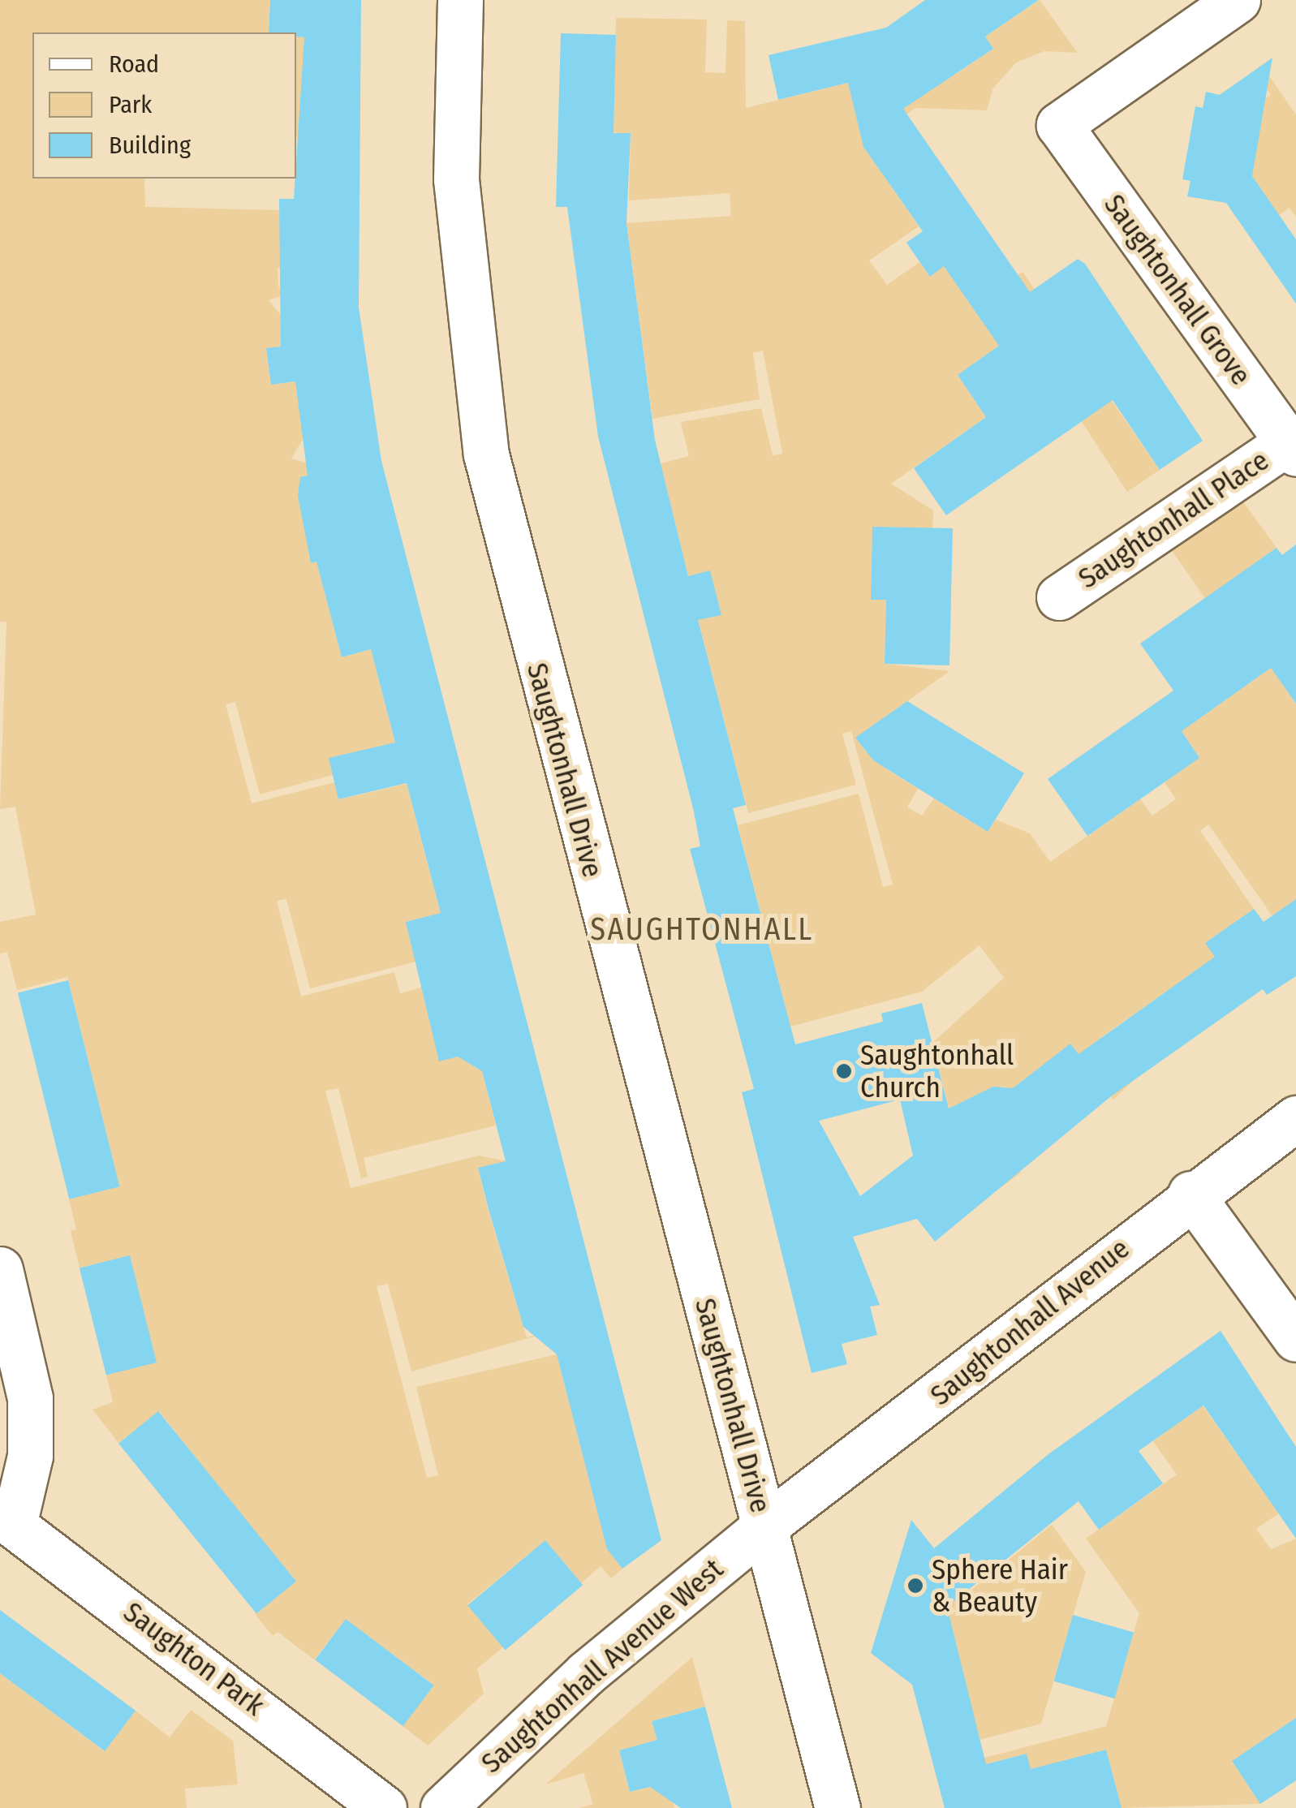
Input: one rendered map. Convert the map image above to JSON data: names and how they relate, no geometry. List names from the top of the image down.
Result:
{
  "streets": {
    "street": [
      "Saughtonhall Grove",
      "Saughtonhall Place",
      "Saughtonhall Drive",
      "Saughtonhall Avenue",
      "Saughton Park",
      "Saughtonhall Avenue West"
    ]
  },
  "crossings": [
    ["Saughtonhall Grove", "Saughtonhall Place"],
    ["Saughtonhall Drive", "Saughtonhall Avenue"],
    ["Saughtonhall Drive", "Saughtonhall Avenue West"],
    ["Saughtonhall Avenue", "Saughtonhall Avenue West"]
  ],
  "districts": ["SAUGHTONHALL"],
  "places": ["Saughtonhall Church", "Sphere Hair & Beauty"],
  "legend": ["Road", "Park", "Building"]
}
